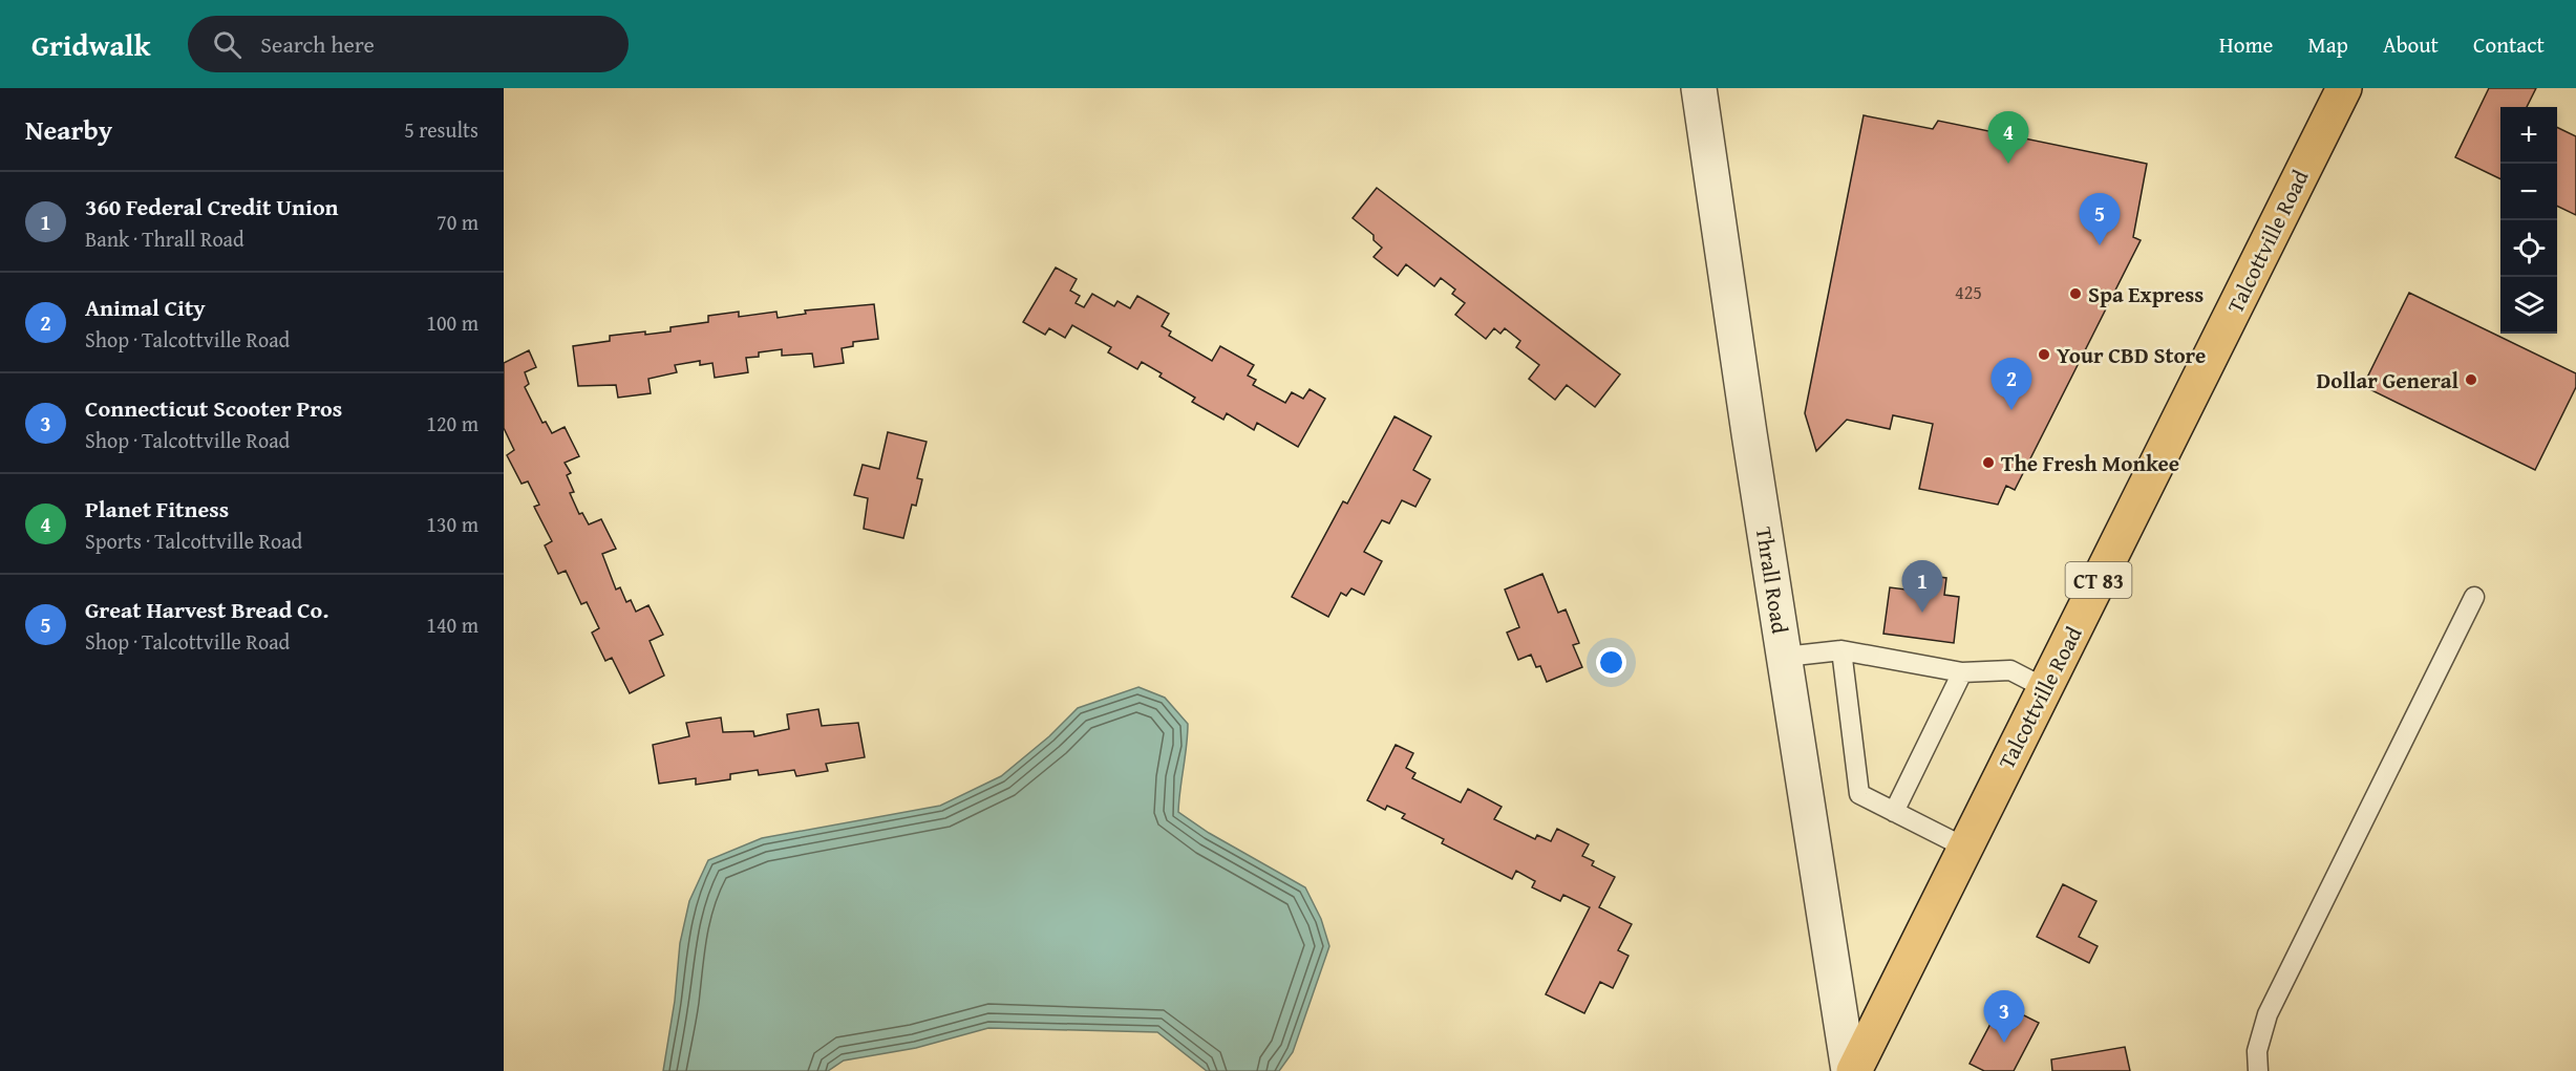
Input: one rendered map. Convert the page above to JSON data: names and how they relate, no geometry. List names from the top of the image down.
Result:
{
  "streets": {
    "main road": ["Talcottville Road", "CT 83"],
    "street": ["Thrall Road"]
  },
  "places": [
    "Spa Express",
    "Your CBD Store",
    "Dollar General",
    "The Fresh Monkee"
  ],
  "house_numbers": ["425"],
  "page": {
    "header": "Gridwalk",
    "search": "Search here",
    "nav": [
      "Home",
      "Map",
      "About",
      "Contact"
    ],
    "heading": ["Nearby", "5 results"],
    "map_buttons": ["+", "−"],
    "pins": [
      "4",
      "5",
      "2",
      "1",
      "3"
    ],
    "list": [
      {
        "mark": "1",
        "name": "360 Federal Credit Union",
        "note": "Bank · Thrall Road",
        "value": "70 m"
      },
      {
        "mark": "2",
        "name": "Animal City",
        "note": "Shop · Talcottville Road",
        "value": "100 m"
      },
      {
        "mark": "3",
        "name": "Connecticut Scooter Pros",
        "note": "Shop · Talcottville Road",
        "value": "120 m"
      },
      {
        "mark": "4",
        "name": "Planet Fitness",
        "note": "Sports · Talcottville Road",
        "value": "130 m"
      },
      {
        "mark": "5",
        "name": "Great Harvest Bread Co.",
        "note": "Shop · Talcottville Road",
        "value": "140 m"
      }
    ]
  }
}
